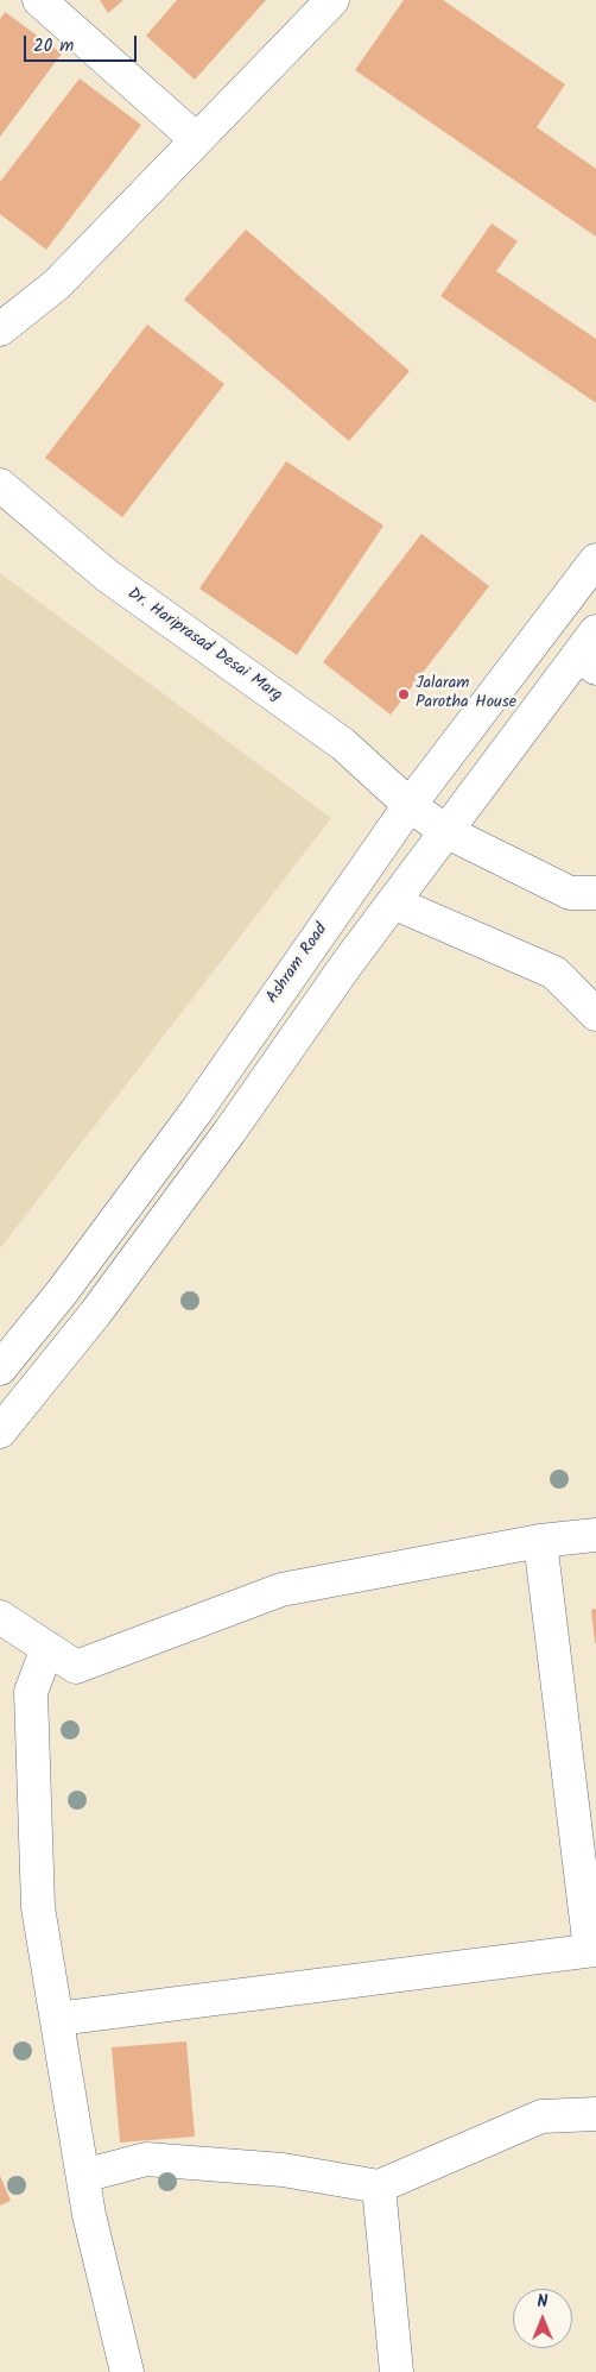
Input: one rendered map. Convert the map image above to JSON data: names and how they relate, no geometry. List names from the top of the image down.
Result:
{
  "streets": {
    "street": ["Dr. Hariprasad Desai Marg", "Ashram Road"]
  },
  "crossings": [
    ["Dr. Hariprasad Desai Marg", "Ashram Road"]
  ],
  "places": ["Jalaram Parotha House"],
  "scale_bar": "20 m",
  "north": "top"
}
